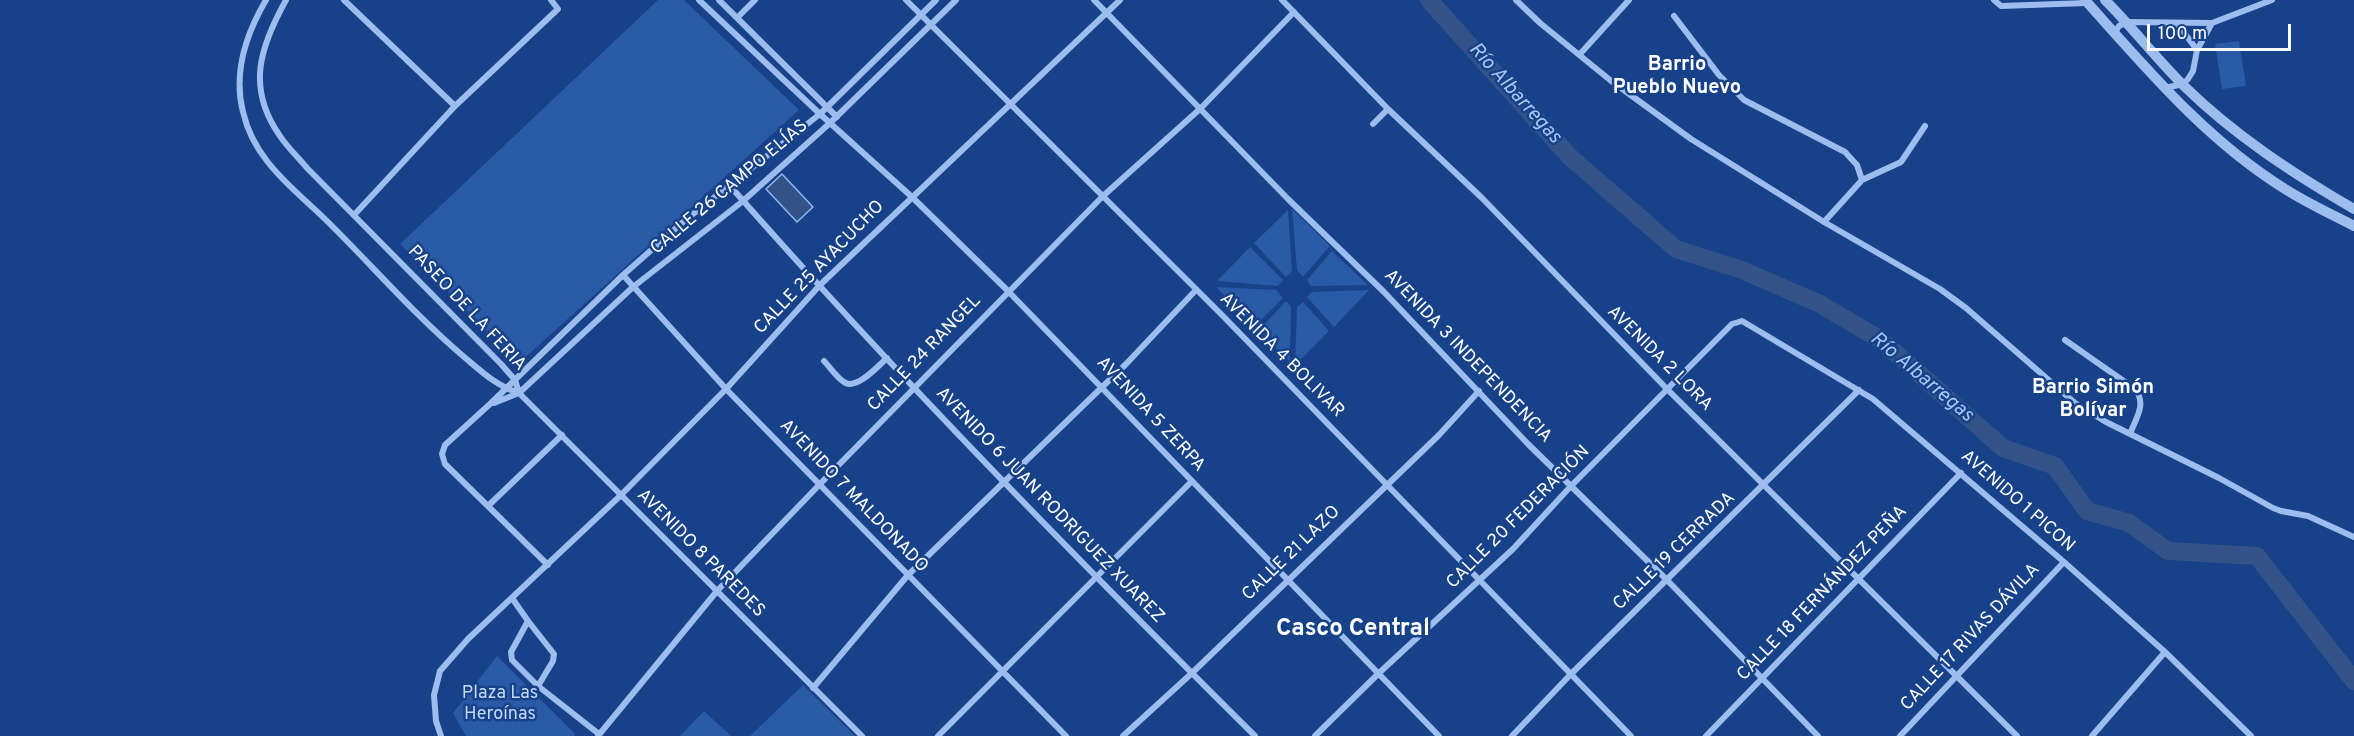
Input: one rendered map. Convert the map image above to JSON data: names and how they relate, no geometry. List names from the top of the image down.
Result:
{
  "streets": {
    "street": [
      "CALLE 26 CAMPO ELÍAS",
      "CALLE 25 AYACUCHO",
      "PASEO DE LA FERIA",
      "CALLE 24 RANGEL",
      "AVENIDA 4 BOLIVAR",
      "AVENIDA 3 INDEPENDENCIA",
      "AVENIDA 2 LORA",
      "AVENIDA 5 ZERPA",
      "AVENIDO 7 MALDONADO",
      "AVENIDO 1 PICON",
      "AVENIDO 6 JUAN RODRIGUEZ XUAREZ",
      "CALLE 20 FEDERACIÓN",
      "CALLE 19 CERRADA",
      "AVENIDO 8 PAREDES",
      "CALLE 21 LAZO",
      "CALLE 18 FERNÁNDEZ PEÑA",
      "CALLE 17 RIVAS DÁVILA"
    ]
  },
  "crossings": [
    ["CALLE 26 CAMPO ELÍAS", "PASEO DE LA FERIA"],
    ["CALLE 26 CAMPO ELÍAS", "AVENIDA 4 BOLIVAR"],
    ["CALLE 26 CAMPO ELÍAS", "AVENIDA 5 ZERPA"],
    ["CALLE 26 CAMPO ELÍAS", "AVENIDO 7 MALDONADO"],
    ["CALLE 26 CAMPO ELÍAS", "AVENIDO 6 JUAN RODRIGUEZ XUAREZ"],
    ["CALLE 26 CAMPO ELÍAS", "AVENIDO 8 PAREDES"],
    ["CALLE 25 AYACUCHO", "AVENIDA 4 BOLIVAR"],
    ["CALLE 25 AYACUCHO", "AVENIDA 3 INDEPENDENCIA"],
    ["CALLE 25 AYACUCHO", "AVENIDA 5 ZERPA"],
    ["CALLE 25 AYACUCHO", "AVENIDO 7 MALDONADO"],
    ["CALLE 25 AYACUCHO", "AVENIDO 6 JUAN RODRIGUEZ XUAREZ"],
    ["CALLE 25 AYACUCHO", "AVENIDO 8 PAREDES"],
    ["PASEO DE LA FERIA", "AVENIDO 8 PAREDES"],
    ["CALLE 24 RANGEL", "AVENIDA 4 BOLIVAR"],
    ["CALLE 24 RANGEL", "AVENIDA 3 INDEPENDENCIA"],
    ["CALLE 24 RANGEL", "AVENIDA 2 LORA"],
    ["CALLE 24 RANGEL", "AVENIDA 5 ZERPA"],
    ["CALLE 24 RANGEL", "AVENIDO 7 MALDONADO"],
    ["CALLE 24 RANGEL", "AVENIDO 6 JUAN RODRIGUEZ XUAREZ"],
    ["CALLE 24 RANGEL", "AVENIDO 8 PAREDES"],
    ["AVENIDA 4 BOLIVAR", "CALLE 20 FEDERACIÓN"],
    ["AVENIDA 4 BOLIVAR", "CALLE 19 CERRADA"],
    ["AVENIDA 4 BOLIVAR", "CALLE 21 LAZO"],
    ["AVENIDA 3 INDEPENDENCIA", "CALLE 20 FEDERACIÓN"],
    ["AVENIDA 3 INDEPENDENCIA", "CALLE 19 CERRADA"],
    ["AVENIDA 3 INDEPENDENCIA", "CALLE 21 LAZO"],
    ["AVENIDA 3 INDEPENDENCIA", "CALLE 18 FERNÁNDEZ PEÑA"],
    ["AVENIDA 2 LORA", "CALLE 20 FEDERACIÓN"],
    ["AVENIDA 2 LORA", "CALLE 19 CERRADA"],
    ["AVENIDA 2 LORA", "CALLE 18 FERNÁNDEZ PEÑA"],
    ["AVENIDA 2 LORA", "CALLE 17 RIVAS DÁVILA"],
    ["AVENIDA 5 ZERPA", "CALLE 20 FEDERACIÓN"],
    ["AVENIDA 5 ZERPA", "CALLE 21 LAZO"],
    ["AVENIDO 1 PICON", "CALLE 20 FEDERACIÓN"],
    ["AVENIDO 1 PICON", "CALLE 19 CERRADA"],
    ["AVENIDO 1 PICON", "CALLE 18 FERNÁNDEZ PEÑA"],
    ["AVENIDO 1 PICON", "CALLE 17 RIVAS DÁVILA"],
    ["AVENIDO 6 JUAN RODRIGUEZ XUAREZ", "CALLE 21 LAZO"]
  ],
  "districts": ["Barrio Pueblo Nuevo", "Barrio Simón Bolívar", "Casco Central"],
  "water": ["Río Albarregas"],
  "parks": ["Plaza Las Heroínas"],
  "scale_bar": "100 m"
}
